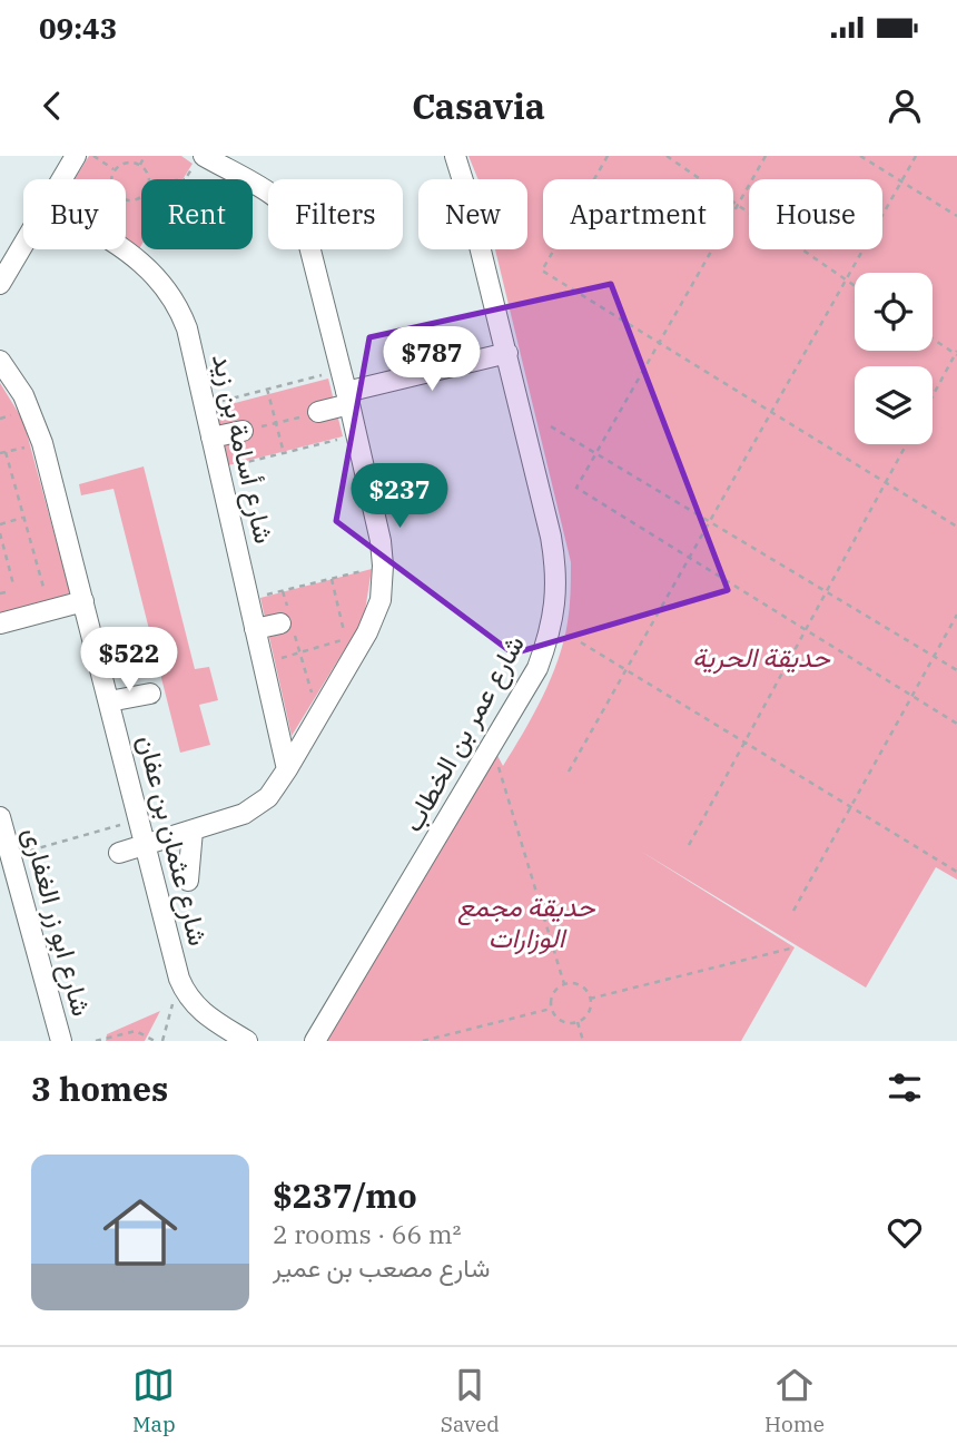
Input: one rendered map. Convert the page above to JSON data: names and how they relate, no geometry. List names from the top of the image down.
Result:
{
  "streets": {
    "street": [
      "شارع أسامة بن زيد",
      "شارع عمر بن الخطاب",
      "شارع عثمان بن عفان",
      "شارع ابو زر الغفارى"
    ]
  },
  "parks": ["حديقة الحرية", "حديقة مجمع الوزارات"],
  "page": {
    "status": "09:43",
    "header": "Casavia",
    "chip": [
      "Buy",
      "Rent",
      "Filters",
      "New",
      "Apartment",
      "House"
    ],
    "price": ["$787", "$237", "$522"],
    "heading": "3 homes",
    "list": [
      {
        "name": "$237/mo",
        "note": "2 rooms · 66 m² · شارع مصعب بن عمير"
      }
    ],
    "tabs": ["Map", "Saved", "Home"]
  }
}
